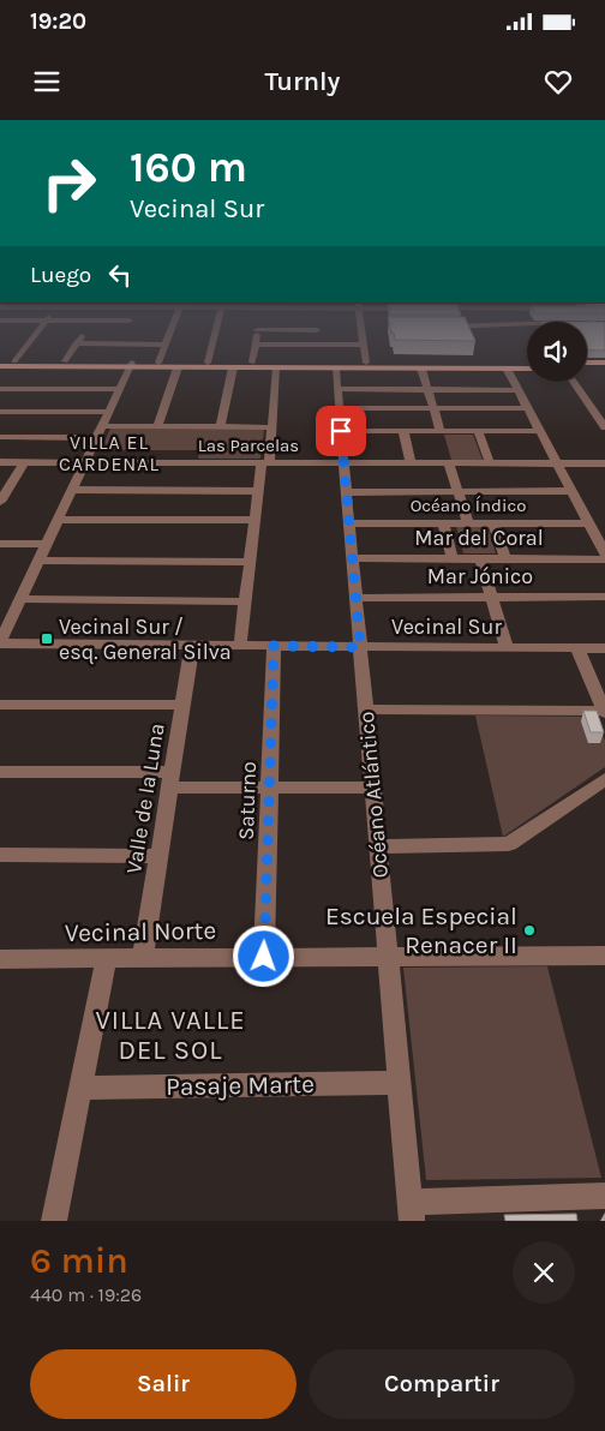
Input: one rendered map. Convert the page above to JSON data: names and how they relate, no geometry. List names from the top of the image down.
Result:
{
  "streets": {
    "street": [
      "Las Parcelas",
      "Océano Índico",
      "Mar del Coral",
      "Mar Jónico",
      "Vecinal Sur",
      "Océano Atlántico",
      "Valle de la Luna",
      "Saturno",
      "Vecinal Norte",
      "Pasaje Marte"
    ]
  },
  "crossings": [
    ["Las Parcelas", "Océano Atlántico"],
    ["Océano Índico", "Océano Atlántico"],
    ["Mar del Coral", "Océano Atlántico"],
    ["Mar Jónico", "Océano Atlántico"],
    ["Vecinal Sur", "Océano Atlántico"],
    ["Vecinal Sur", "Valle de la Luna"],
    ["Vecinal Sur", "Saturno"],
    ["Océano Atlántico", "Vecinal Norte"],
    ["Océano Atlántico", "Pasaje Marte"],
    ["Valle de la Luna", "Vecinal Norte"],
    ["Saturno", "Vecinal Norte"]
  ],
  "districts": ["VILLA EL CARDENAL", "VILLA VALLE DEL SOL"],
  "places": {
    "transit": ["Vecinal Sur / esq. General Silva"],
    "other": ["Escuela Especial Renacer II"]
  },
  "page": {
    "status": "19:20",
    "header": "Turnly",
    "turn": ["160 m", "Vecinal Sur"],
    "then": "Luego",
    "heading": ["6 min", "440 m · 19:26"],
    "buttons": ["Salir", "Compartir"]
  }
}
